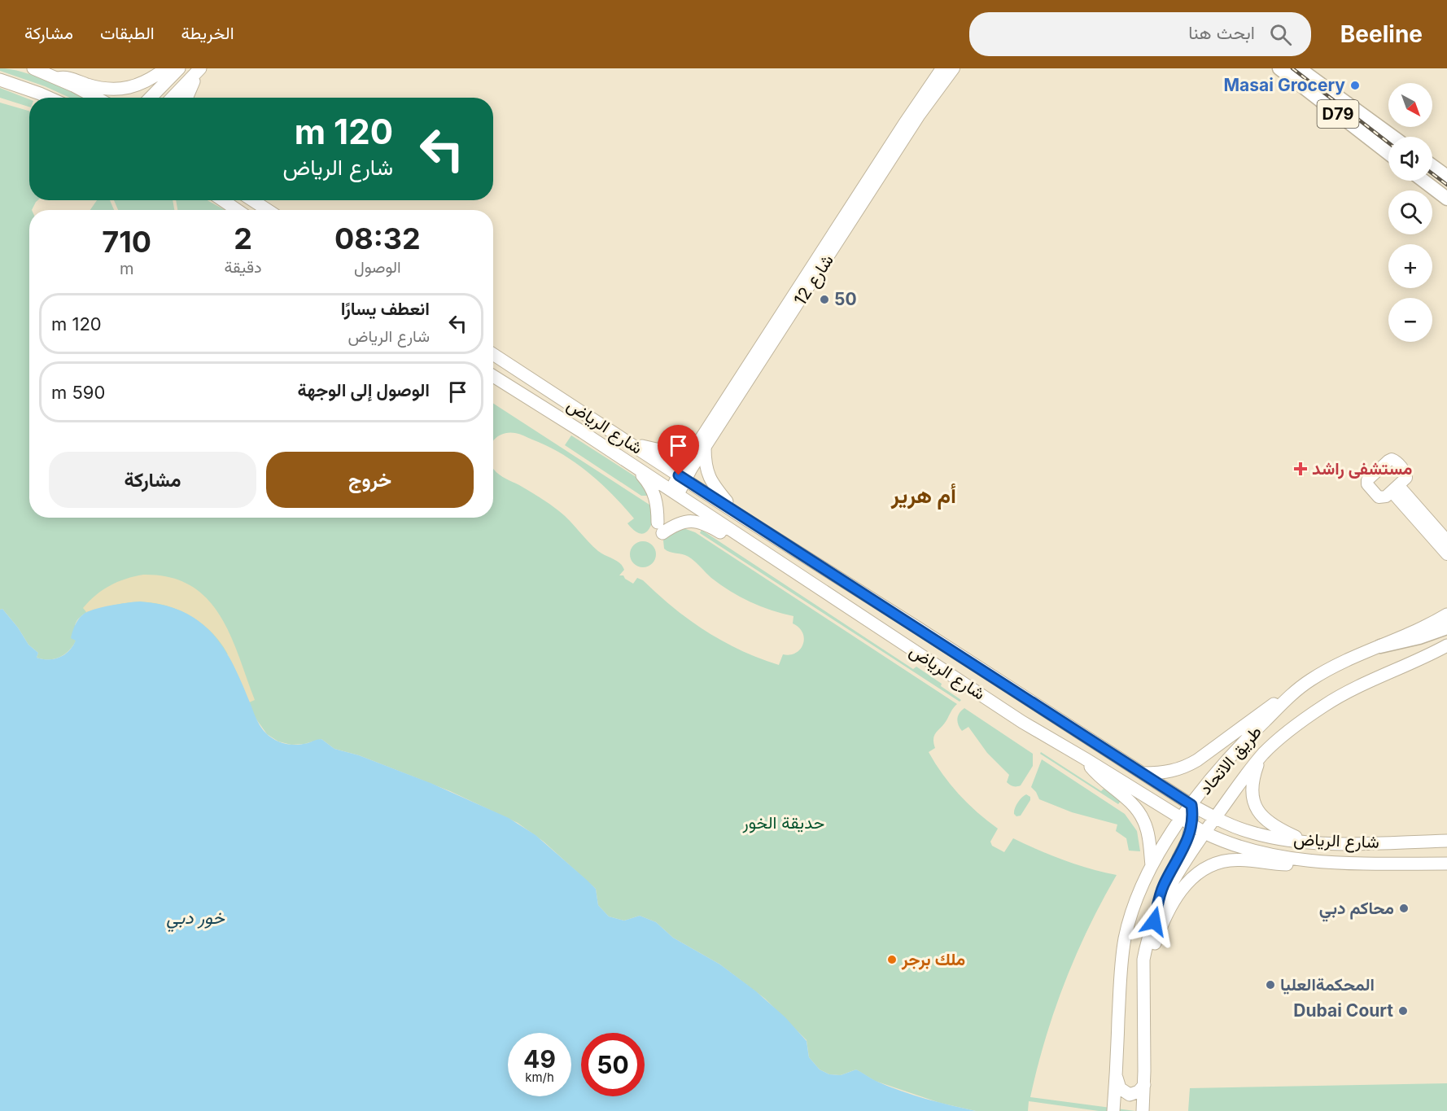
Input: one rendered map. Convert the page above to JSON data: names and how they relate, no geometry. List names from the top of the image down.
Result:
{
  "streets": {
    "main road": ["D79", "شارع الرياض", "طريق الاتحاد"],
    "street": ["شارع 12"]
  },
  "crossings": [
    ["شارع 12", "شارع الرياض"],
    ["شارع الرياض", "طريق الاتحاد"]
  ],
  "districts": ["أم هرير"],
  "water": ["خور دبي"],
  "parks": ["حديقة الخور"],
  "places": {
    "other": [
      "Masai Grocery",
      "50",
      "محاكم دبي",
      "ملك برجر",
      "المحكمةالعليا",
      "Dubai Court"
    ],
    "health": ["مستشفى راشد"]
  },
  "north": "bottom right",
  "page": {
    "header": "Beeline",
    "search": "ابحث هنا",
    "nav": ["الخريطة", "الطبقات", "مشاركة"],
    "map_buttons": ["+", "−"],
    "turn": ["120 m", "شارع الرياض"],
    "eta": [
      "08:32",
      "الوصول",
      "2",
      "دقيقة",
      "710",
      "m"
    ],
    "list": [
      {
        "name": "انعطف يسارًا",
        "note": "شارع الرياض",
        "value": "120 m"
      },
      {
        "name": "الوصول إلى الوجهة",
        "value": "590 m"
      }
    ],
    "buttons": ["خروج", "مشاركة"],
    "speed": "49 km/h",
    "limit": "50"
  }
}
